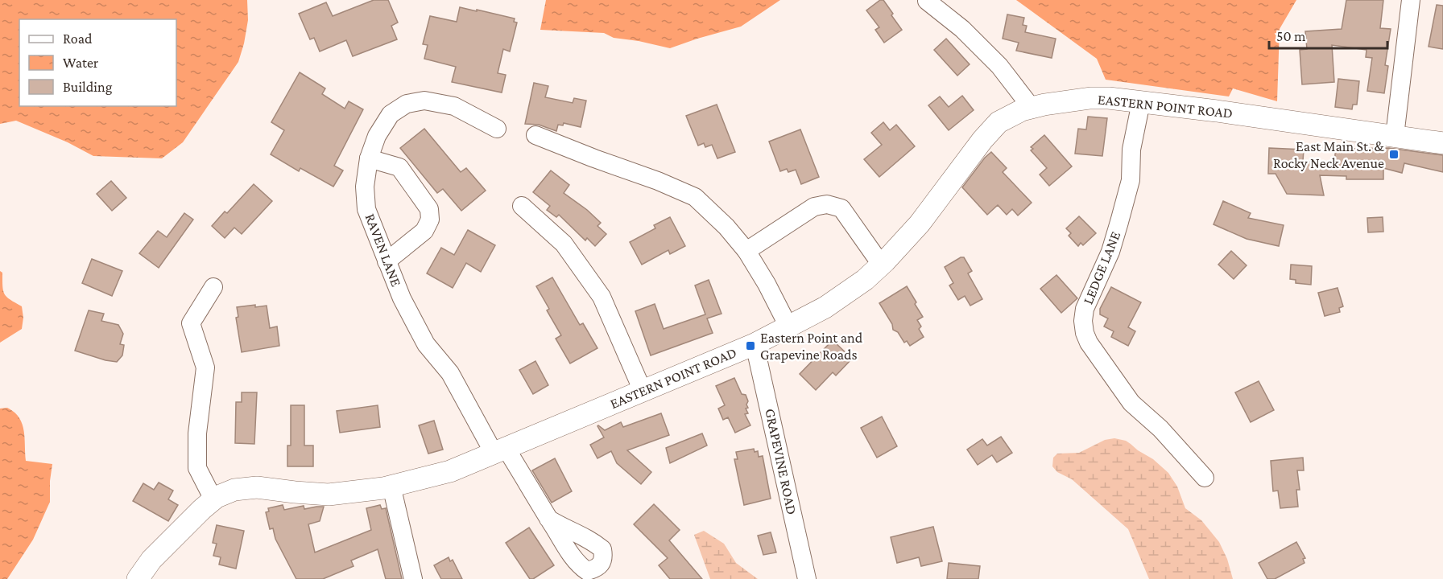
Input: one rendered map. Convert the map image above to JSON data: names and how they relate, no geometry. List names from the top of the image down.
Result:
{
  "streets": {
    "main road": ["EASTERN POINT ROAD"],
    "street": ["RAVEN LANE", "LEDGE LANE", "GRAPEVINE ROAD"]
  },
  "crossings": [
    ["EASTERN POINT ROAD", "RAVEN LANE"],
    ["EASTERN POINT ROAD", "LEDGE LANE"],
    ["EASTERN POINT ROAD", "GRAPEVINE ROAD"]
  ],
  "places": {
    "transit": ["East Main St. & Rocky Neck Avenue", "Eastern Point and Grapevine Roads"]
  },
  "legend": ["Road", "Water", "Building"],
  "scale_bar": "50 m"
}
